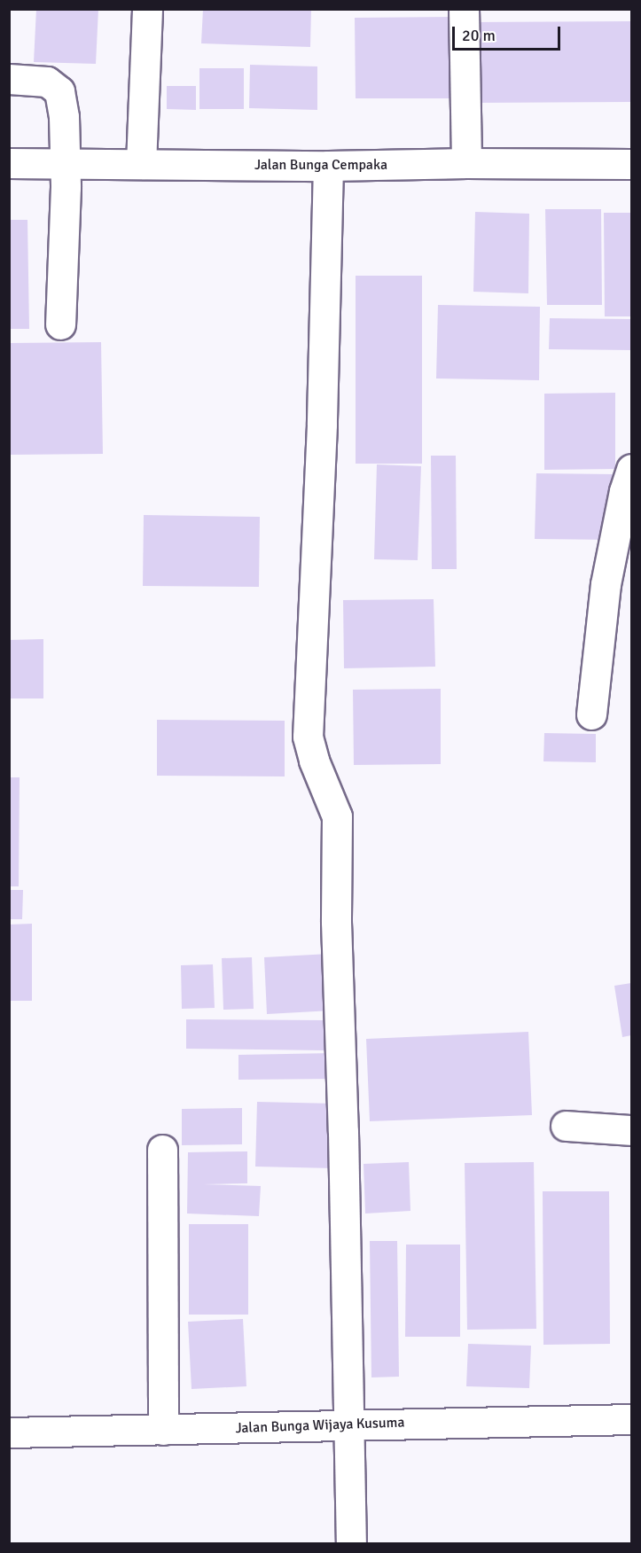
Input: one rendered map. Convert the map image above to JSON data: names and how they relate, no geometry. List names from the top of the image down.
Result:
{
  "streets": {
    "street": ["Jalan Bunga Cempaka", "Jalan Bunga Wijaya Kusuma"]
  },
  "scale_bar": "20 m"
}
